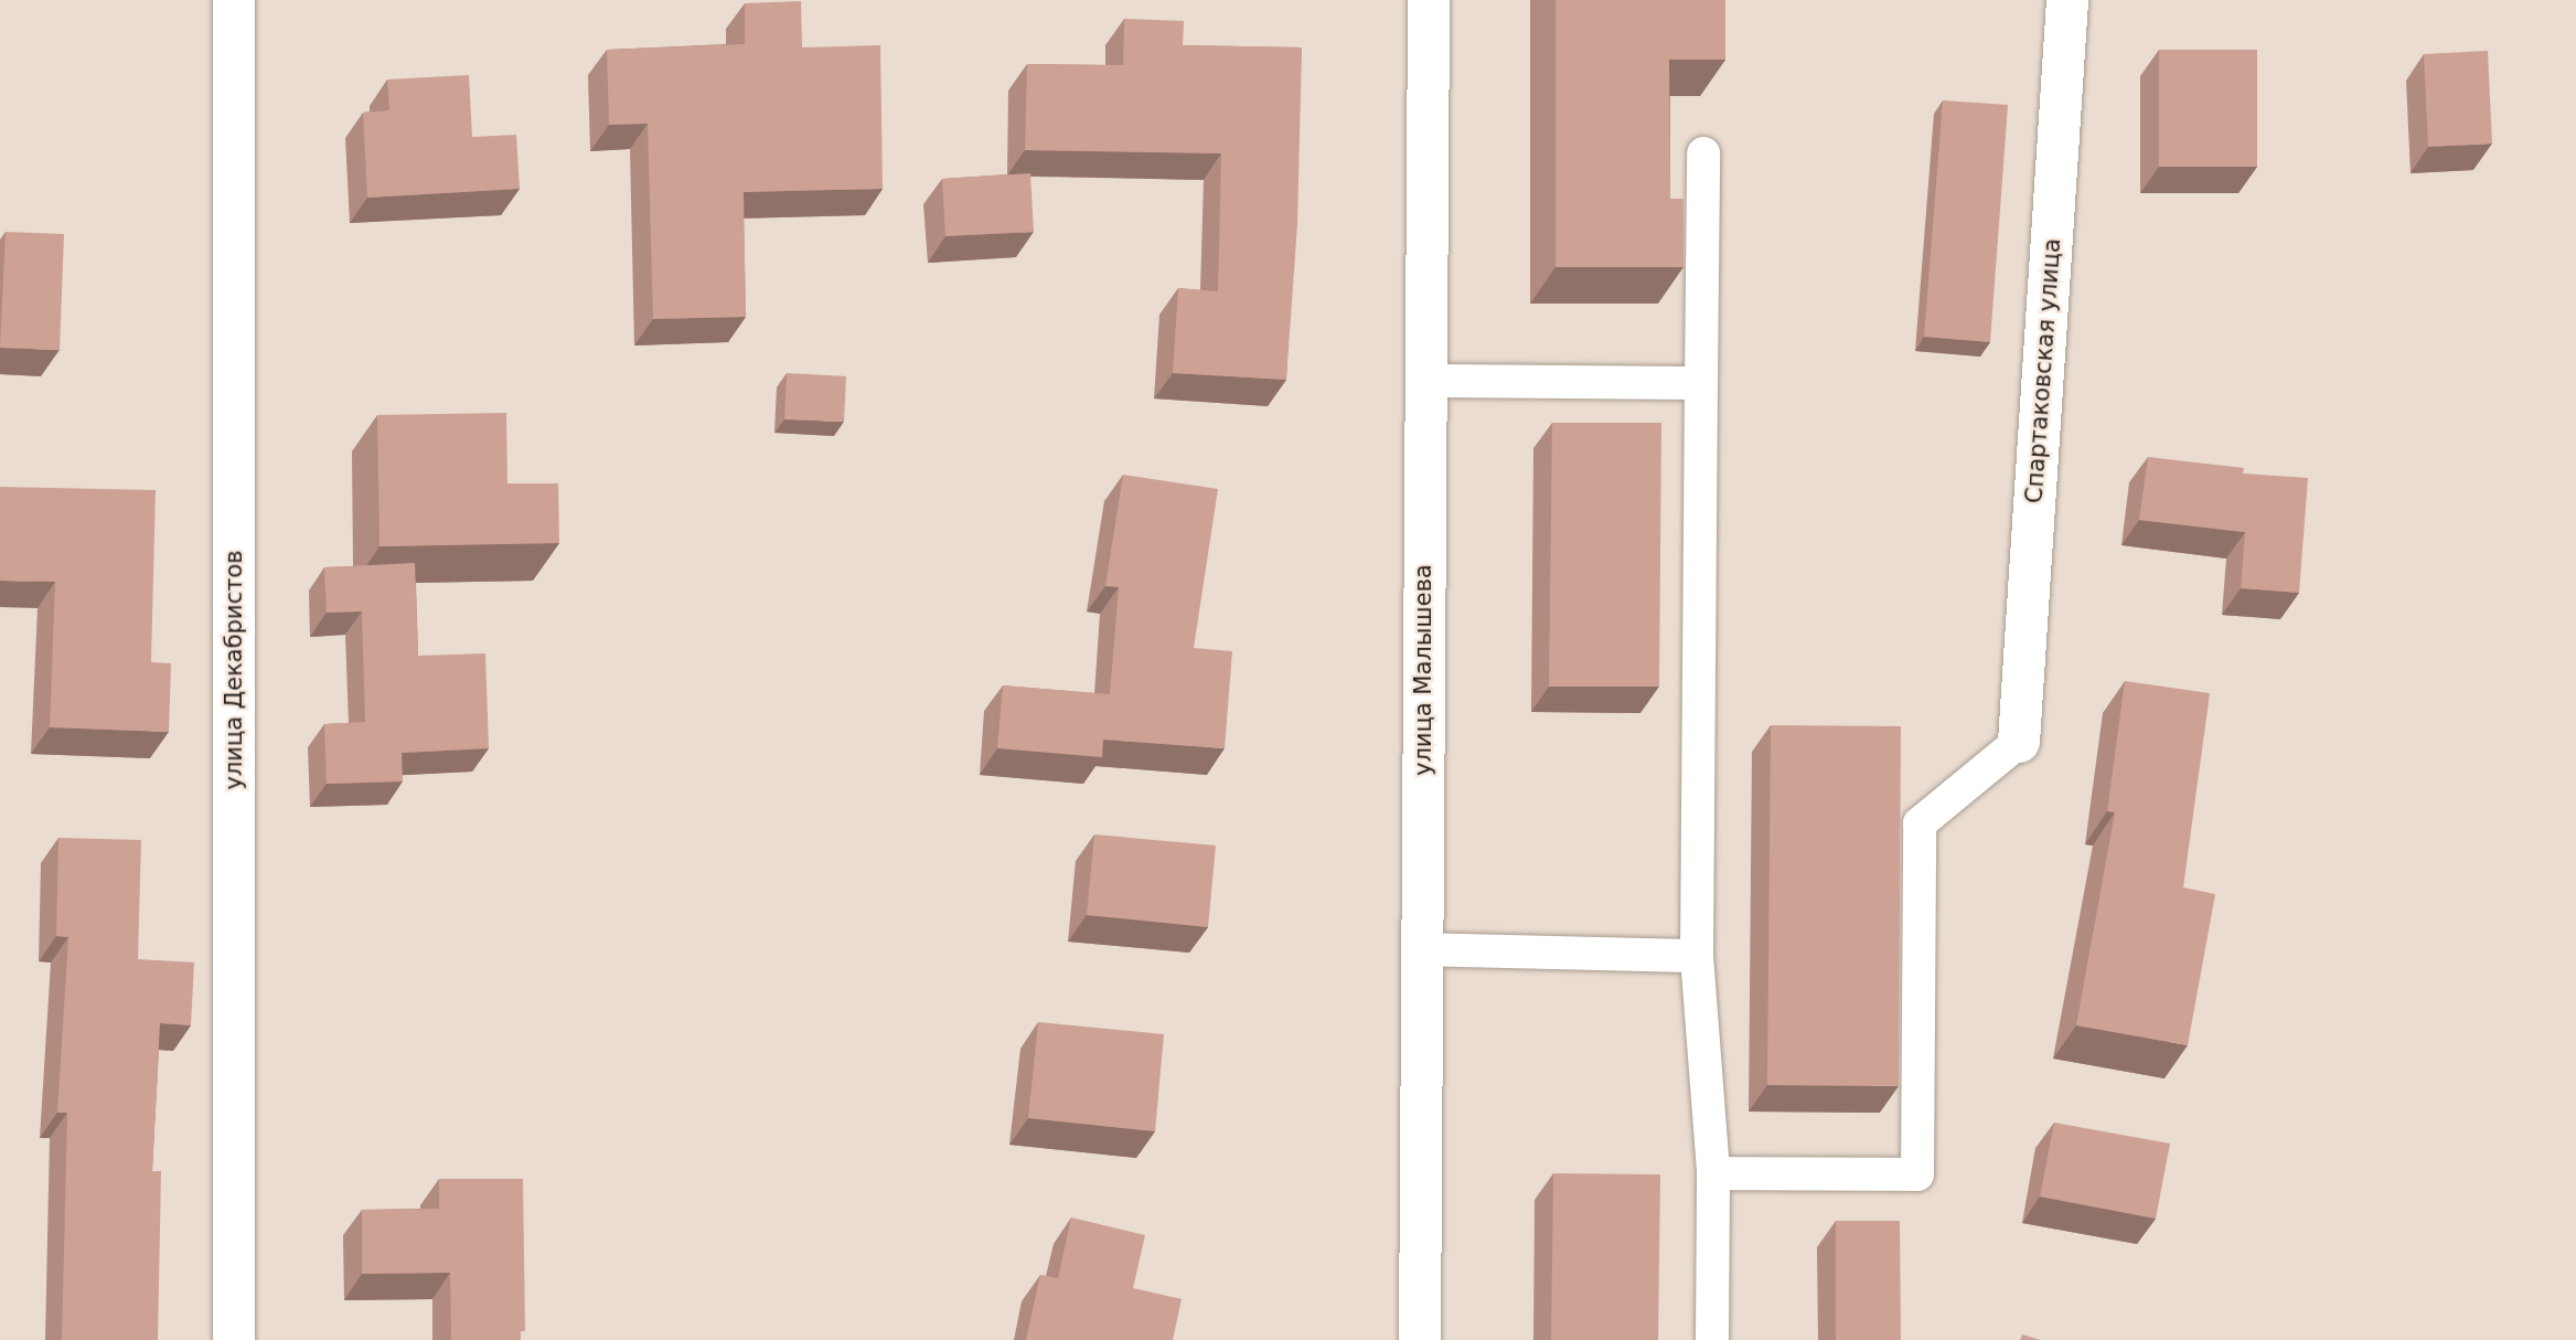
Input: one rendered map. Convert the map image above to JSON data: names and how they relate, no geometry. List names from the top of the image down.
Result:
{
  "streets": {
    "street": ["Спартаковская улица", "улица Декабристов", "улица Малышева"]
  }
}
